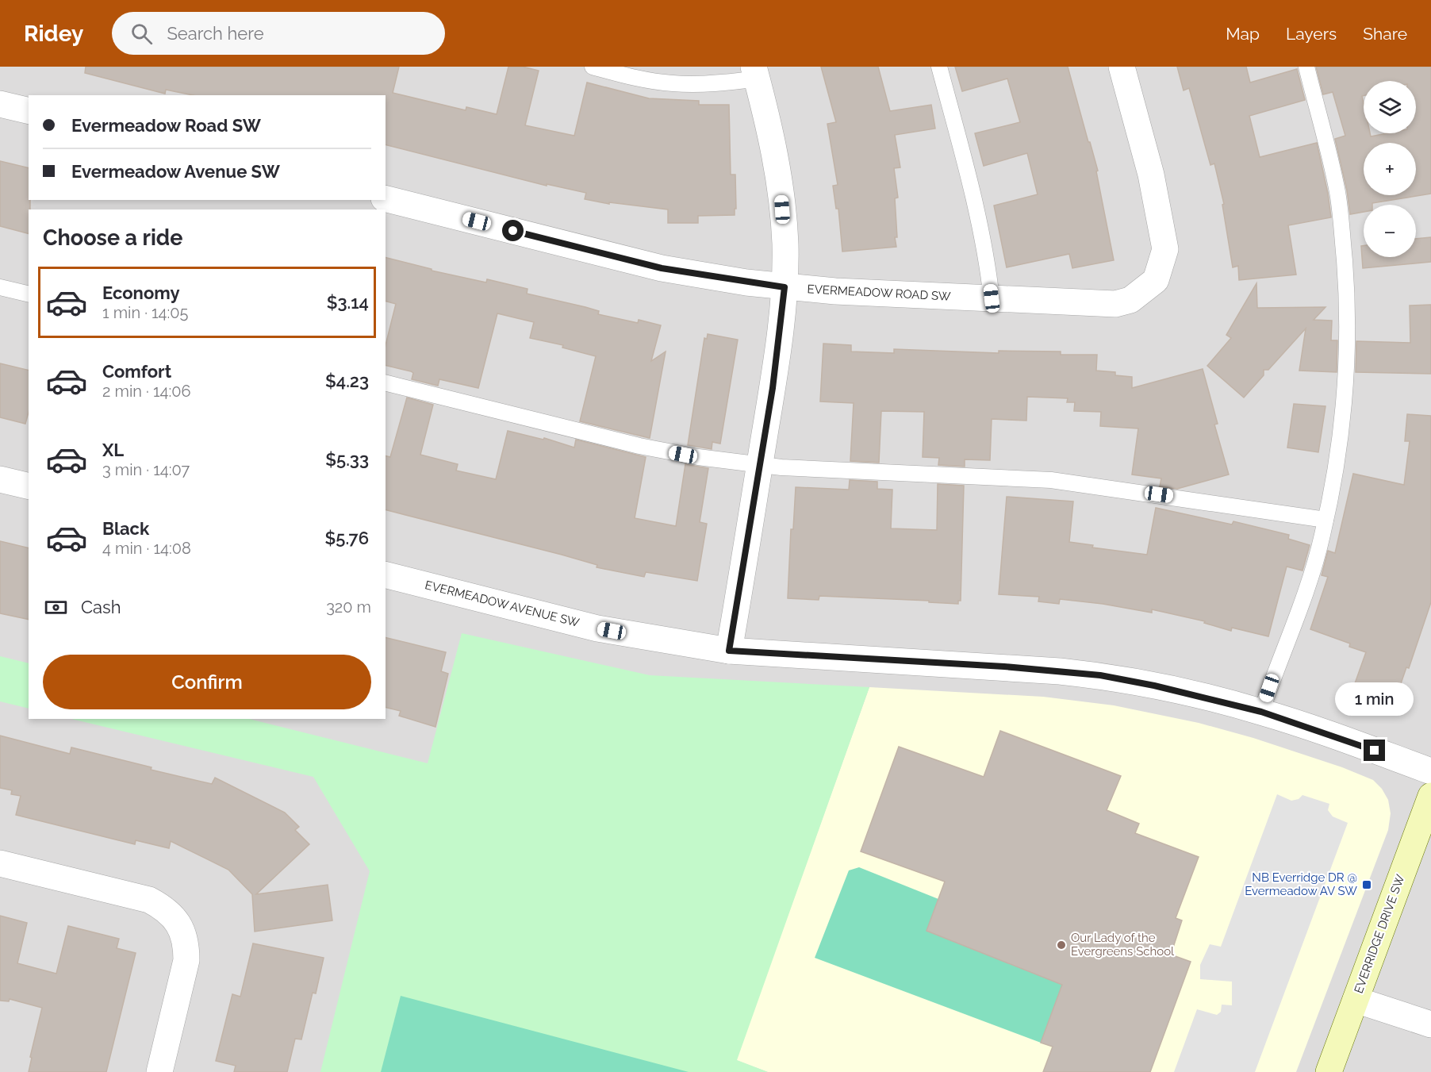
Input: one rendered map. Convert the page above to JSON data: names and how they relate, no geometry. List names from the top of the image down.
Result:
{
  "streets": {
    "street": ["EVERMEADOW ROAD SW", "EVERMEADOW AVENUE SW", "EVERRIDGE DRIVE SW"]
  },
  "places": {
    "transit": ["NB Everridge DR @ Evermeadow AV SW"],
    "other": ["Our Lady of the Evergreens School"]
  },
  "page": {
    "header": "Ridey",
    "search": "Search here",
    "nav": ["Map", "Layers", "Share"],
    "map_buttons": ["+", "−"],
    "banner": ["Evermeadow Road SW", "Evermeadow Avenue SW"],
    "heading": "Choose a ride",
    "list": [
      {
        "name": "Economy",
        "note": "1 min · 14:05",
        "value": "$3.14"
      },
      {
        "name": "Comfort",
        "note": "2 min · 14:06",
        "value": "$4.23"
      },
      {
        "name": "XL",
        "note": "3 min · 14:07",
        "value": "$5.33"
      },
      {
        "name": "Black",
        "note": "4 min · 14:08",
        "value": "$5.76"
      }
    ],
    "pay": ["Cash", "320 m"],
    "buttons": "Confirm",
    "bubble": "1 min"
  }
}
